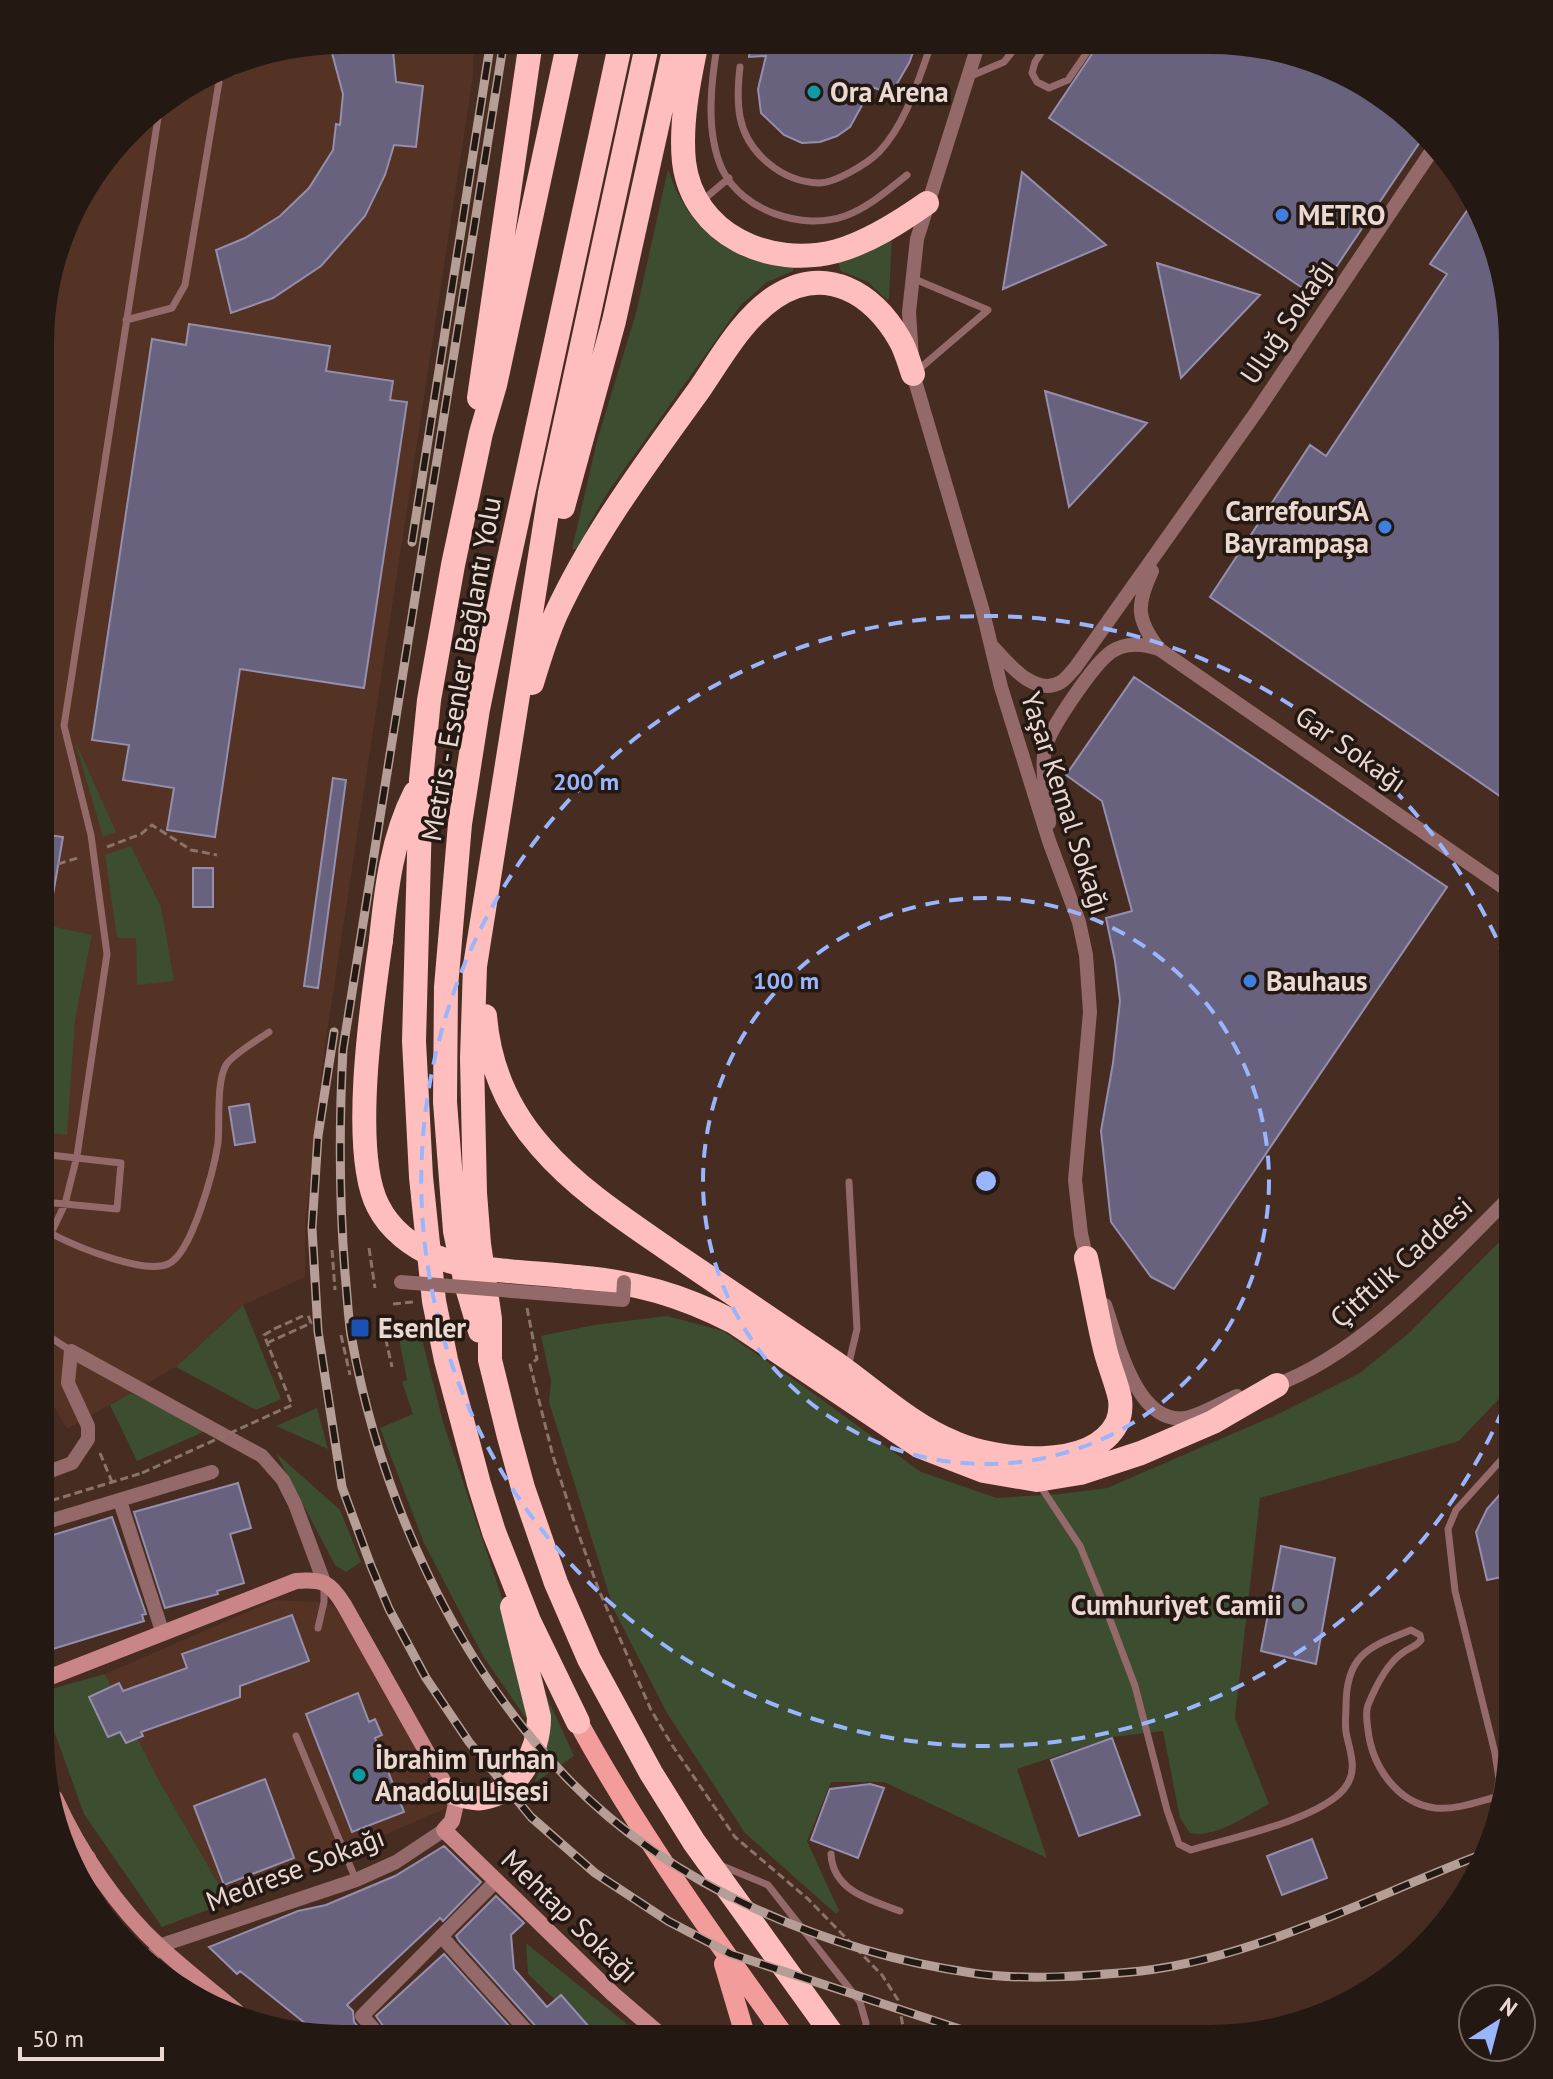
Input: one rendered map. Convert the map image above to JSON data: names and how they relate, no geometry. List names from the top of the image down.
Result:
{
  "streets": {
    "highway": ["Metris - Esenler Bağlantı Yolu"],
    "street": [
      "Uluğ Sokağı",
      "Gar Sokağı",
      "Yaşar Kemal Sokağı",
      "Çitftlik Caddesi",
      "Medrese Sokağı",
      "Mehtap Sokağı"
    ]
  },
  "crossings": [
    ["Yaşar Kemal Sokağı", "Çitftlik Caddesi"],
    ["Medrese Sokağı", "Mehtap Sokağı"]
  ],
  "places": {
    "other": [
      "Ora Arena",
      "METRO",
      "CarrefourSA Bayrampaşa",
      "Bauhaus",
      "Cumhuriyet Camii",
      "İbrahim Turhan Anadolu Lisesi"
    ],
    "transit": ["Esenler"]
  },
  "scale_bar": "50 m",
  "north": "top right",
  "rings": ["200 m", "100 m"]
}
